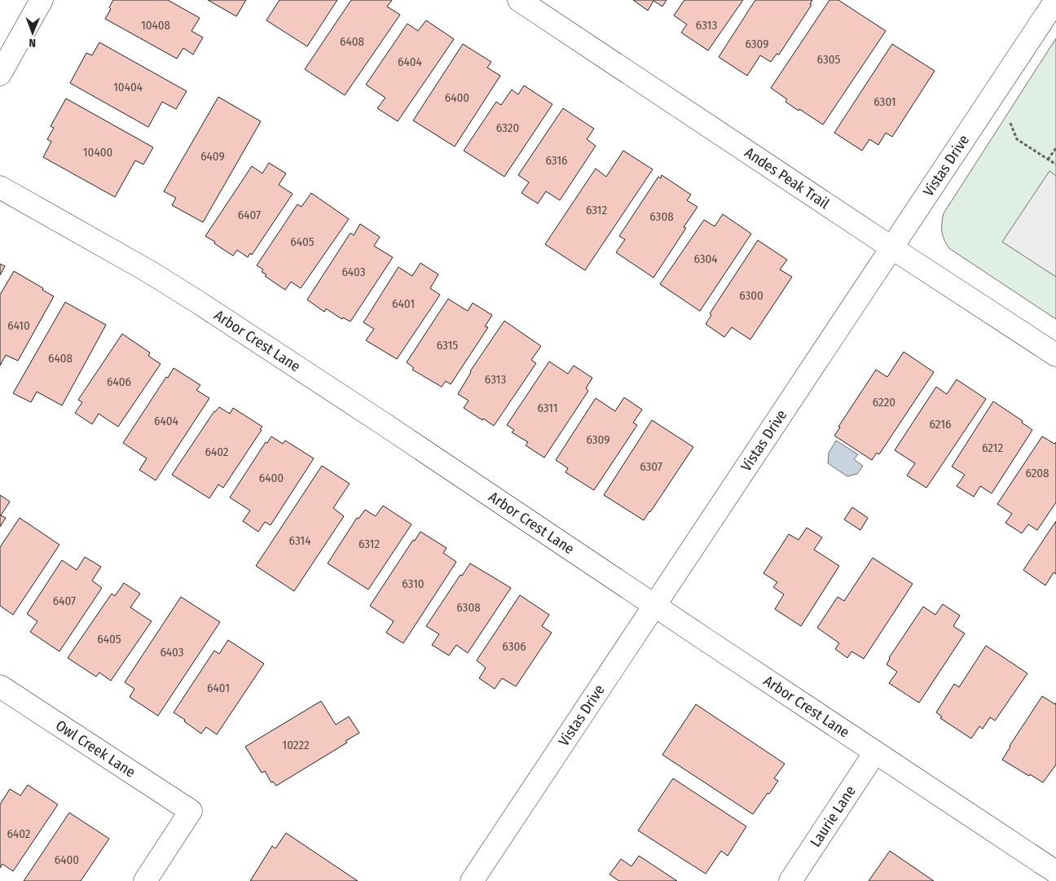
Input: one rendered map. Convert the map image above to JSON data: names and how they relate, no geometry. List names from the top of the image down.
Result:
{
  "streets": {
    "street": [
      "Vistas Drive",
      "Andes Peak Trail",
      "Arbor Crest Lane",
      "Owl Creek Lane",
      "Laurie Lane"
    ]
  },
  "crossings": [
    ["Vistas Drive", "Andes Peak Trail"],
    ["Vistas Drive", "Arbor Crest Lane"],
    ["Arbor Crest Lane", "Laurie Lane"]
  ],
  "house_numbers": [
    "10408",
    "6313",
    "6408",
    "6309",
    "6305",
    "6404",
    "10404",
    "6400",
    "6301",
    "6320",
    "10400",
    "6409",
    "6316",
    "6312",
    "6407",
    "6308",
    "6405",
    "6304",
    "6403",
    "6300",
    "6401",
    "6410",
    "6315",
    "6408",
    "6313",
    "6406",
    "6220",
    "6311",
    "6404",
    "6216",
    "6309",
    "6212",
    "6402",
    "6307",
    "6208",
    "6400",
    "6314",
    "6312",
    "6310",
    "6407",
    "6308",
    "6405",
    "6306",
    "6403",
    "6401",
    "10222",
    "6402",
    "6400"
  ],
  "north": "bottom"
}
